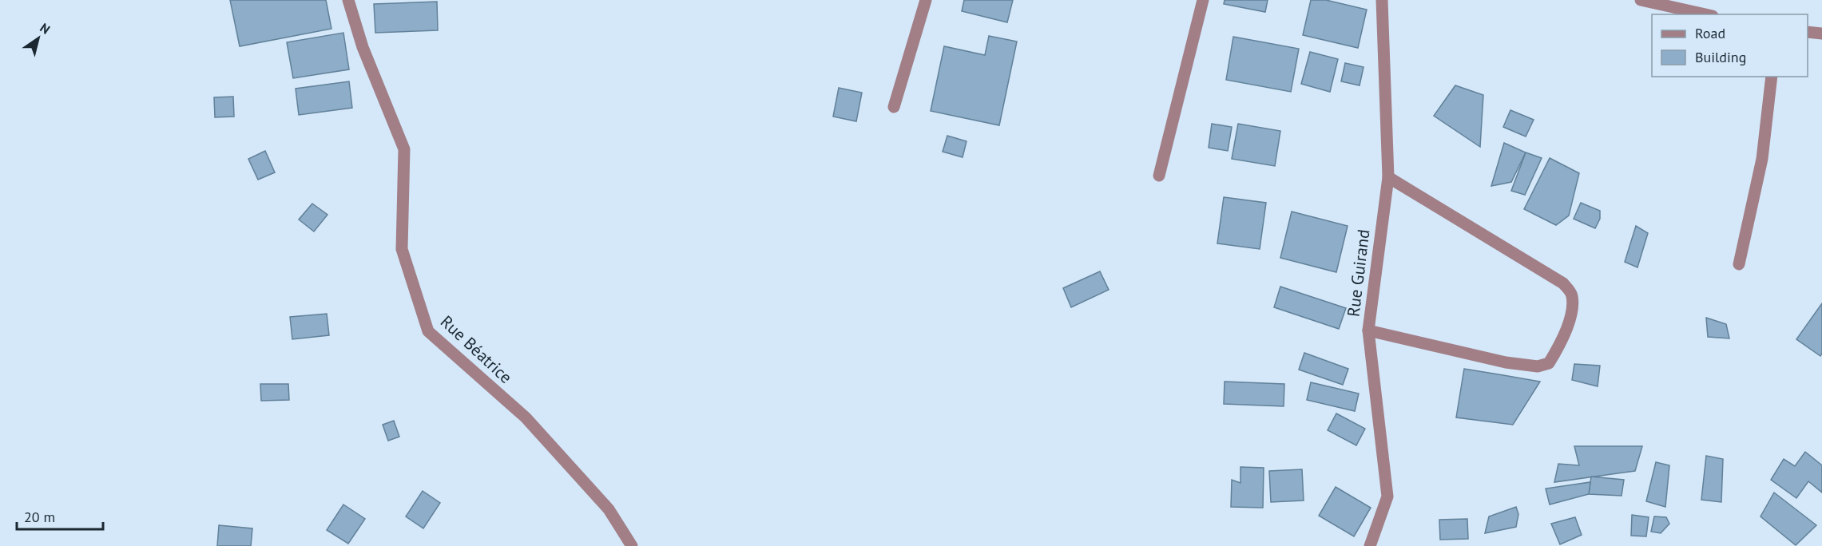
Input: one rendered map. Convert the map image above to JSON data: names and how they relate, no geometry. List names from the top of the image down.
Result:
{
  "streets": {
    "street": ["Rue Guirand", "Rue Béatrice"]
  },
  "legend": ["Road", "Building"],
  "scale_bar": "20 m",
  "north": "top right"
}
